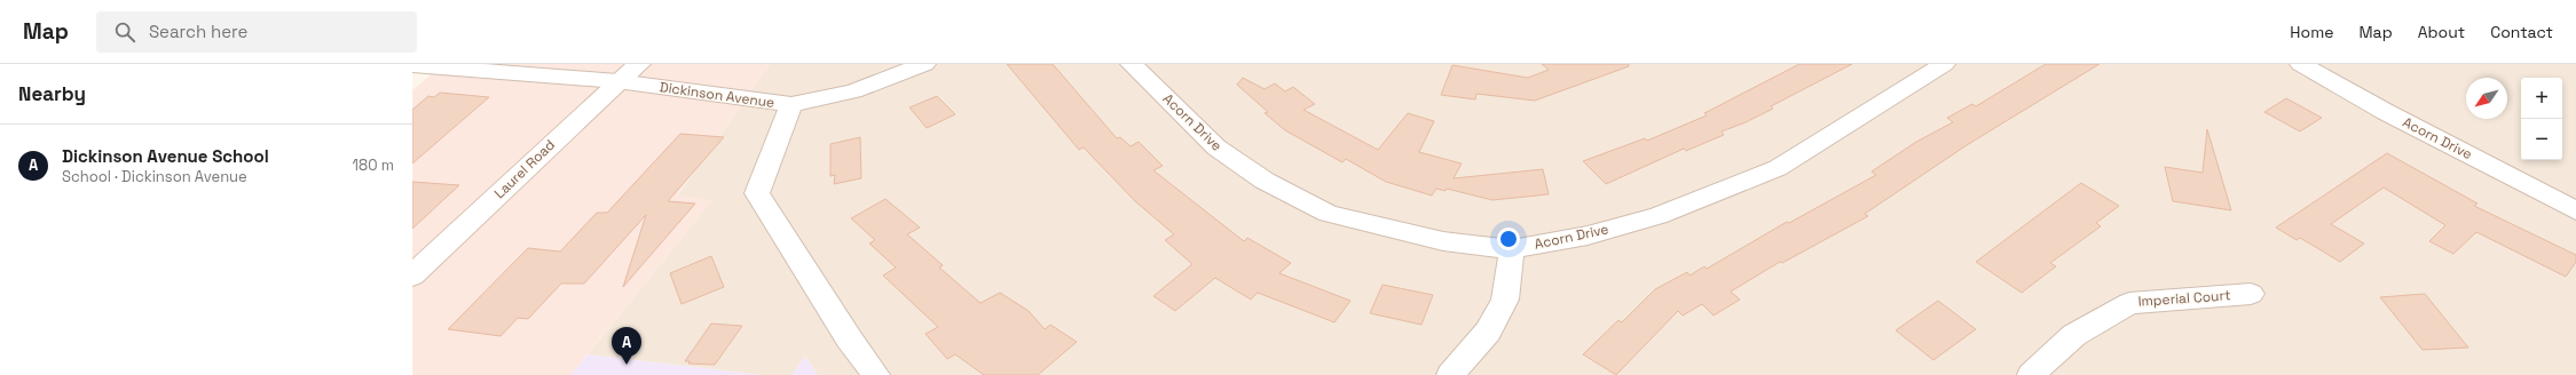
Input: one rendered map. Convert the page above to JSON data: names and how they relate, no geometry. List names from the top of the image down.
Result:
{
  "streets": {
    "street": [
      "Dickinson Avenue",
      "Acorn Drive",
      "Laurel Road",
      "Imperial Court"
    ]
  },
  "crossings": [
    ["Dickinson Avenue", "Laurel Road"]
  ],
  "north": "bottom left",
  "page": {
    "header": "Map",
    "search": "Search here",
    "nav": [
      "Home",
      "Map",
      "About",
      "Contact"
    ],
    "heading": "Nearby",
    "map_buttons": ["+", "−"],
    "list": [
      {
        "mark": "A",
        "name": "Dickinson Avenue School",
        "note": "School · Dickinson Avenue",
        "value": "180 m"
      }
    ],
    "pins": "A"
  }
}
